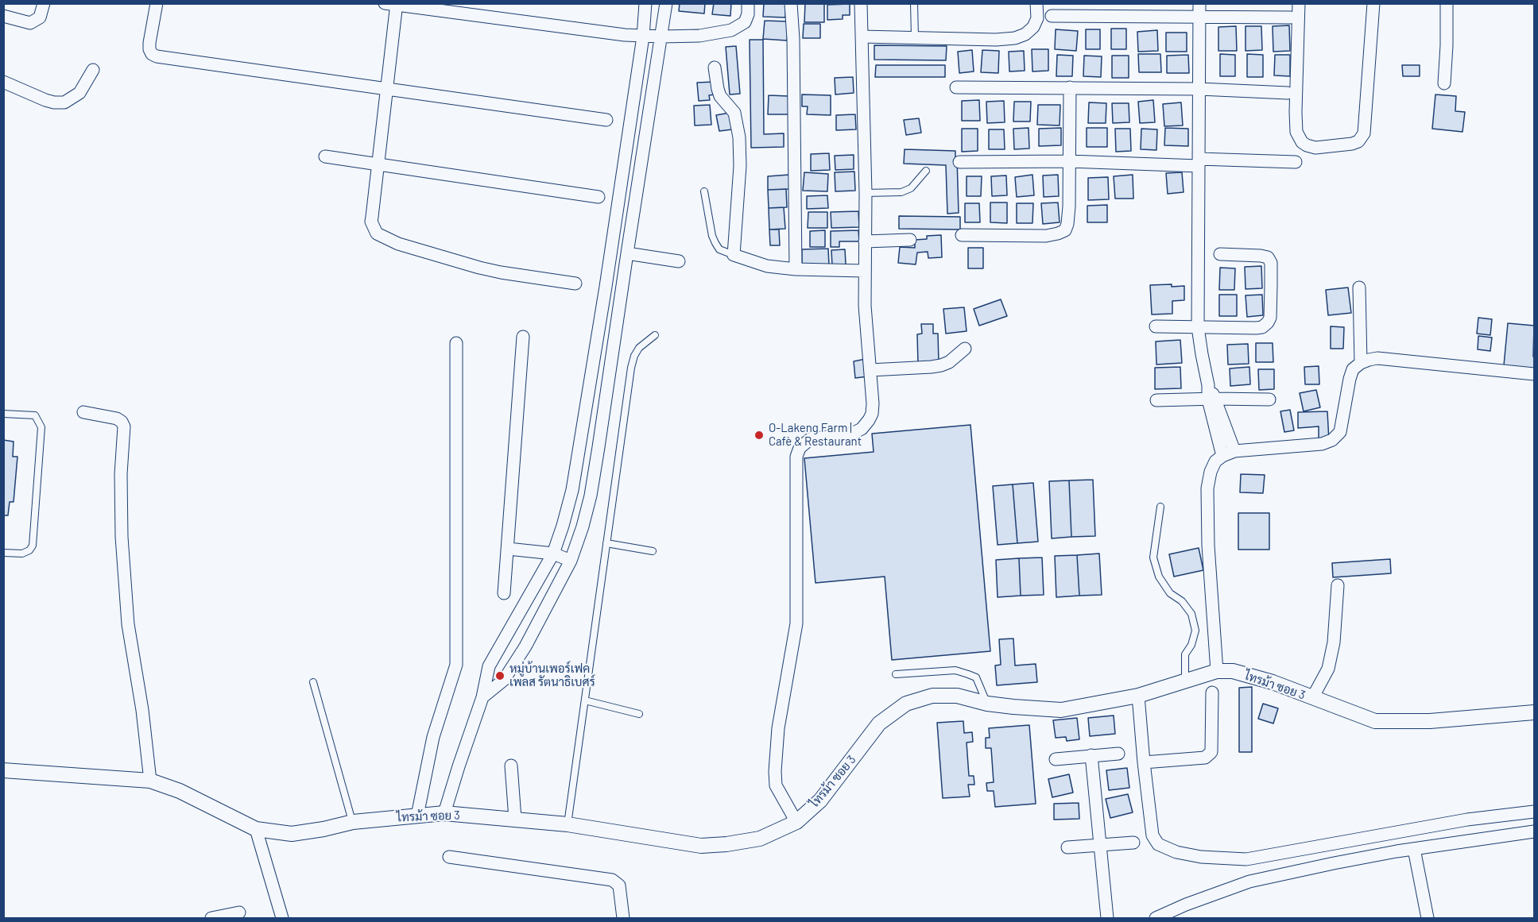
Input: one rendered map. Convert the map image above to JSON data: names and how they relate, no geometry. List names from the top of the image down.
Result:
{
  "streets": {
    "street": ["ไทรม้า ซอย 3"]
  },
  "places": ["O-Lakeng Farm | Cafè & Restaurant", "หมู่บ้านเพอร์เฟค เพลส รัตนาธิเบศร์"]
}
